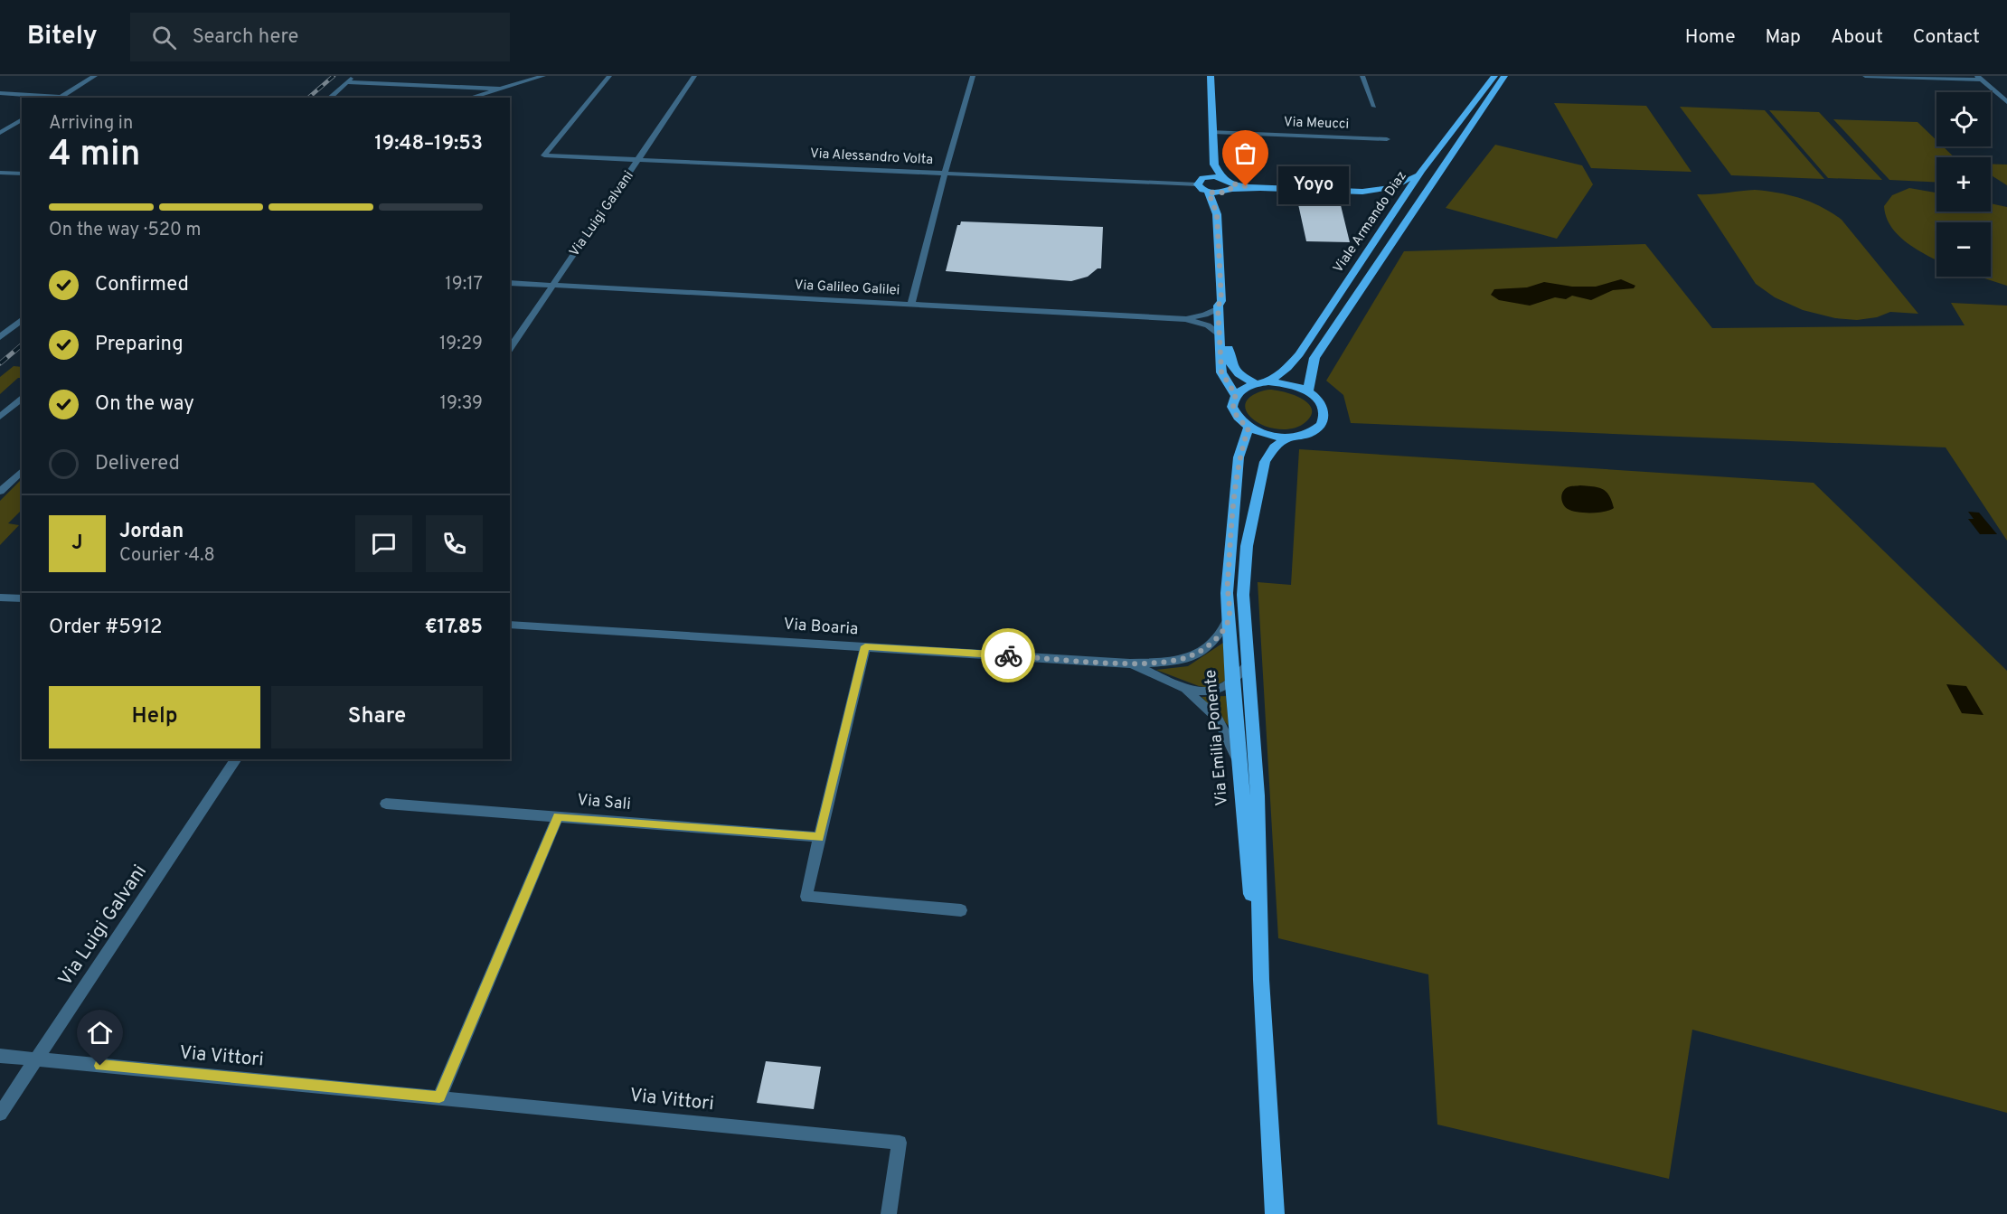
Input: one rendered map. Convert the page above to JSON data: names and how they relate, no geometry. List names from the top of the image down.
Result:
{
  "streets": {
    "main road": ["Viale Armando Diaz", "Via Emilia Ponente"],
    "street": [
      "Via Meucci",
      "Via Alessandro Volta",
      "Via Luigi Galvani",
      "Via Galileo Galilei",
      "Via Boaria",
      "Via Sali",
      "Via Vittori"
    ]
  },
  "crossings": [
    ["Via Alessandro Volta", "Via Luigi Galvani"],
    ["Via Luigi Galvani", "Via Galileo Galilei"],
    ["Via Luigi Galvani", "Via Vittori"],
    ["Viale Armando Diaz", "Via Emilia Ponente"],
    ["Via Boaria", "Via Emilia Ponente"]
  ],
  "places": ["Yoyo"],
  "page": {
    "header": "Bitely",
    "search": "Search here",
    "nav": [
      "Home",
      "Map",
      "About",
      "Contact"
    ],
    "map_buttons": ["+", "−"],
    "heading": ["4 min", "Arriving in", "19:48–19:53"],
    "panel": [
      "Jordan",
      "Courier · 4.8",
      "Order #5912",
      "€17.85"
    ],
    "bubble": "Yoyo",
    "bar": "On the way · 520 m",
    "list": [
      ["Confirmed", "19:17"],
      ["Preparing", "19:29"],
      ["On the way", "19:39"],
      "Delivered"
    ],
    "round": "J",
    "buttons": ["Help", "Share"]
  }
}
